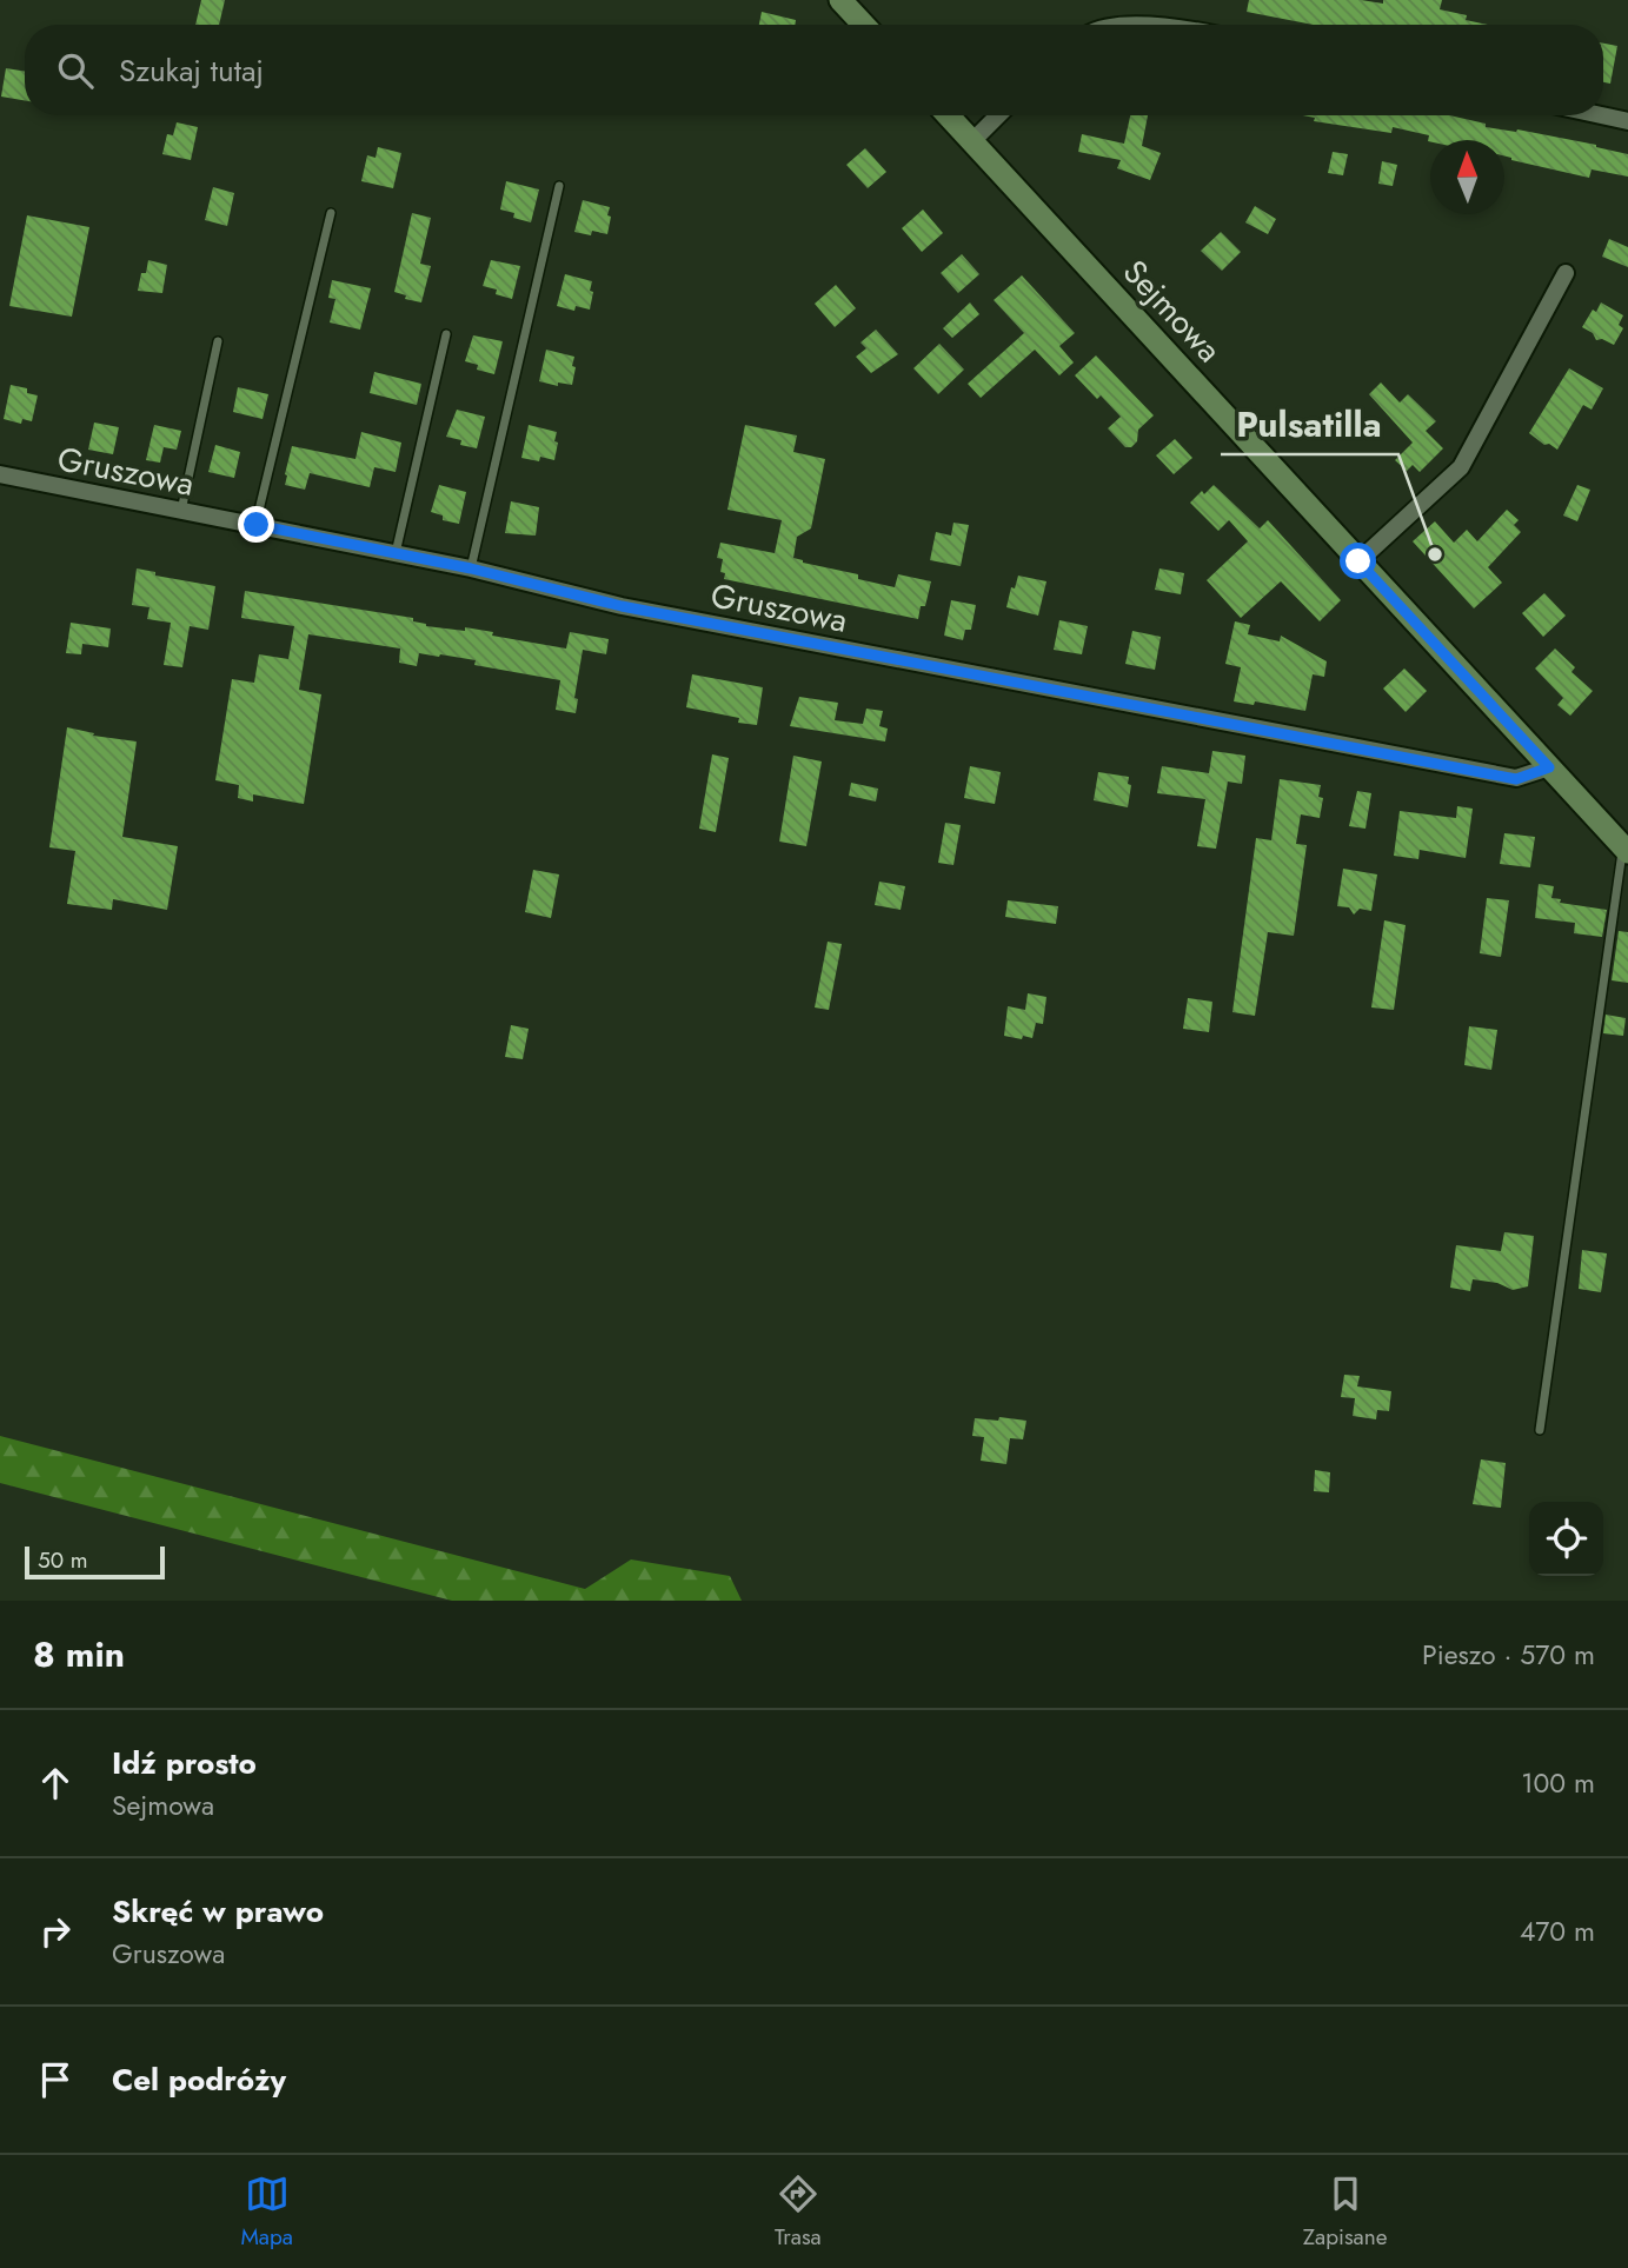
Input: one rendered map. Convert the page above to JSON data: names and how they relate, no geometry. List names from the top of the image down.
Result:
{
  "streets": {
    "main road": ["Sejmowa"],
    "street": ["Gruszowa"]
  },
  "crossings": [
    ["Sejmowa", "Gruszowa"]
  ],
  "places": ["Pulsatilla"],
  "scale_bar": "50 m",
  "north": "top",
  "page": {
    "search": "Szukaj tutaj",
    "scale": "50 m",
    "heading": ["8 min", "Pieszo · 570 m"],
    "list": [
      ["Idź prosto", "Sejmowa", "100 m"],
      ["Skręć w prawo", "Gruszowa", "470 m"],
      "Cel podróży"
    ],
    "nav": ["Mapa", "Trasa", "Zapisane"]
  }
}
